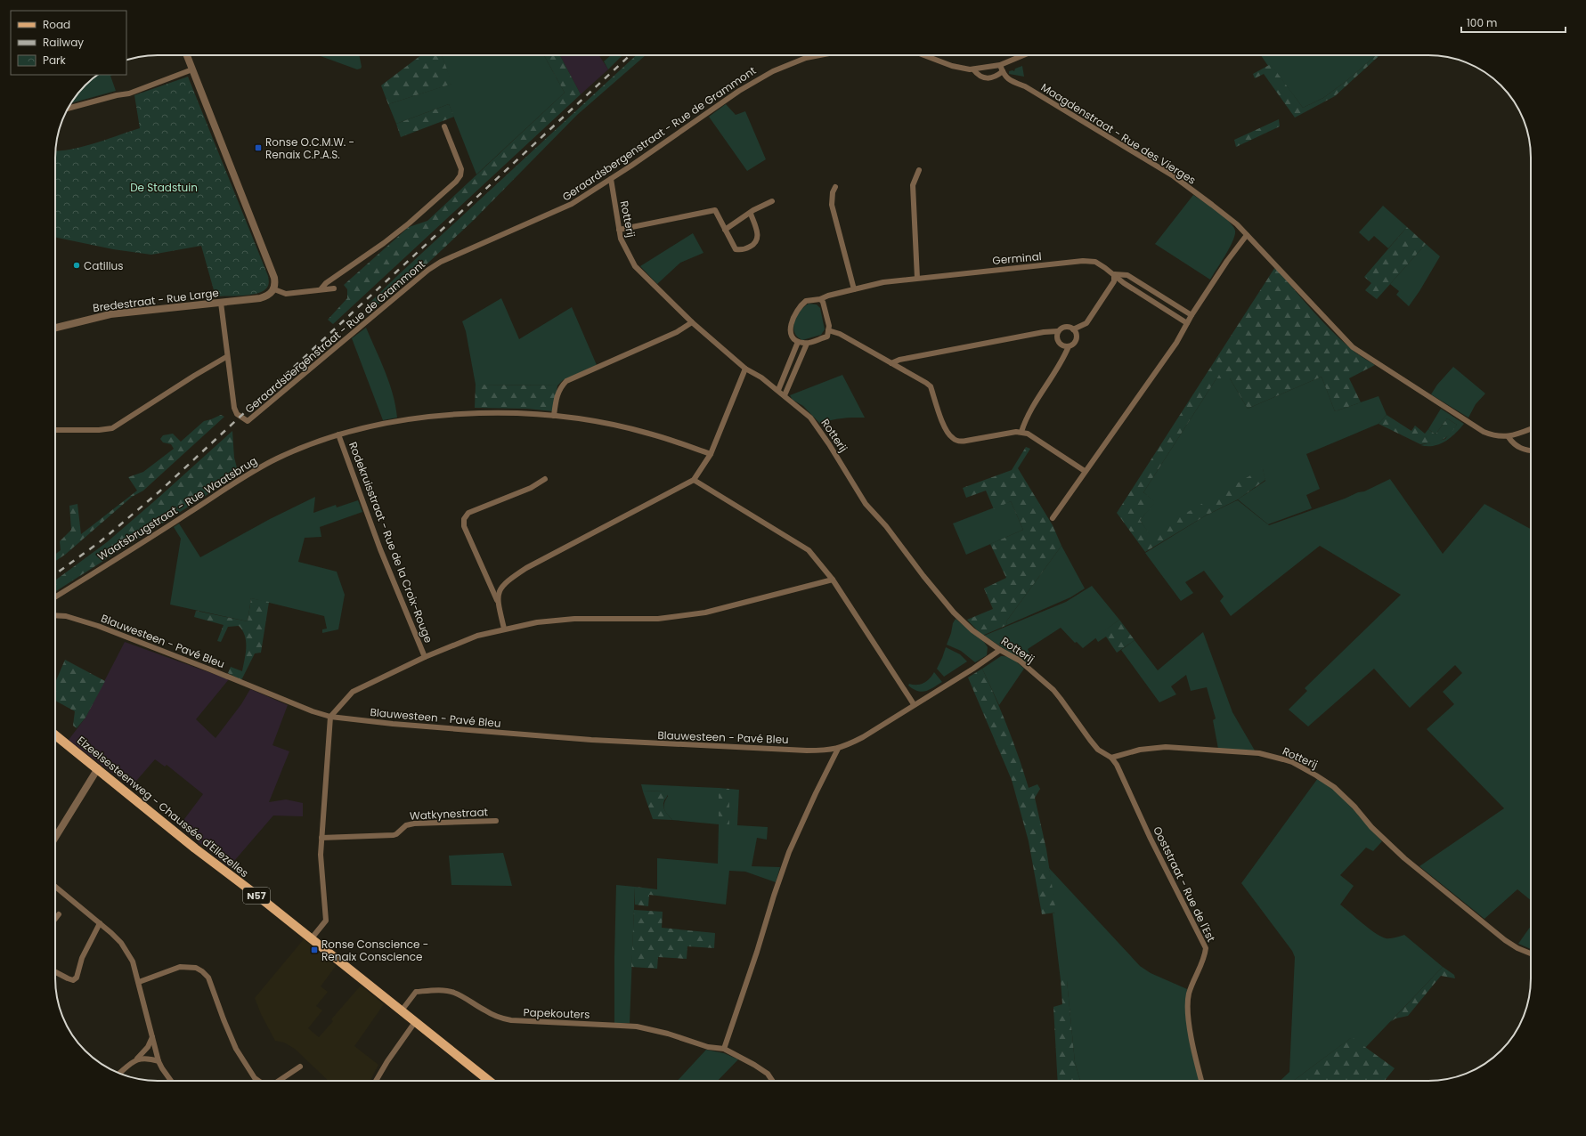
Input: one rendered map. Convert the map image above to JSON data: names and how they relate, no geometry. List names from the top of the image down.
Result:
{
  "streets": {
    "main road": ["Elzeelsesteenweg - Chaussée d'Ellezelles", "N57"],
    "street": [
      "Geraardsbergenstraat - Rue de Grammont",
      "Maagdenstraat - Rue des Vierges",
      "Rotterij",
      "Germinal",
      "Bredestraat - Rue Large",
      "Waatsbrugstraat - Rue Waatsbrug",
      "Rodekruisstraat - Rue de la Croix-Rouge",
      "Blauwesteen - Pavé Bleu",
      "Watkynestraat",
      "Ooststraat - Rue de l'Est",
      "Papekouters"
    ]
  },
  "crossings": [
    ["Geraardsbergenstraat - Rue de Grammont", "Rotterij"],
    ["Rotterij", "Ooststraat - Rue de l'Est"],
    ["Waatsbrugstraat - Rue Waatsbrug", "Rodekruisstraat - Rue de la Croix-Rouge"],
    ["Elzeelsesteenweg - Chaussée d'Ellezelles", "Papekouters"]
  ],
  "parks": ["De Stadstuin"],
  "places": {
    "transit": ["Ronse O.C.M.W. - Renaix C.P.A.S.", "Ronse Conscience - Renaix Conscience"],
    "other": ["Catillus"]
  },
  "legend": ["Road", "Railway", "Park"],
  "scale_bar": "100 m"
}
